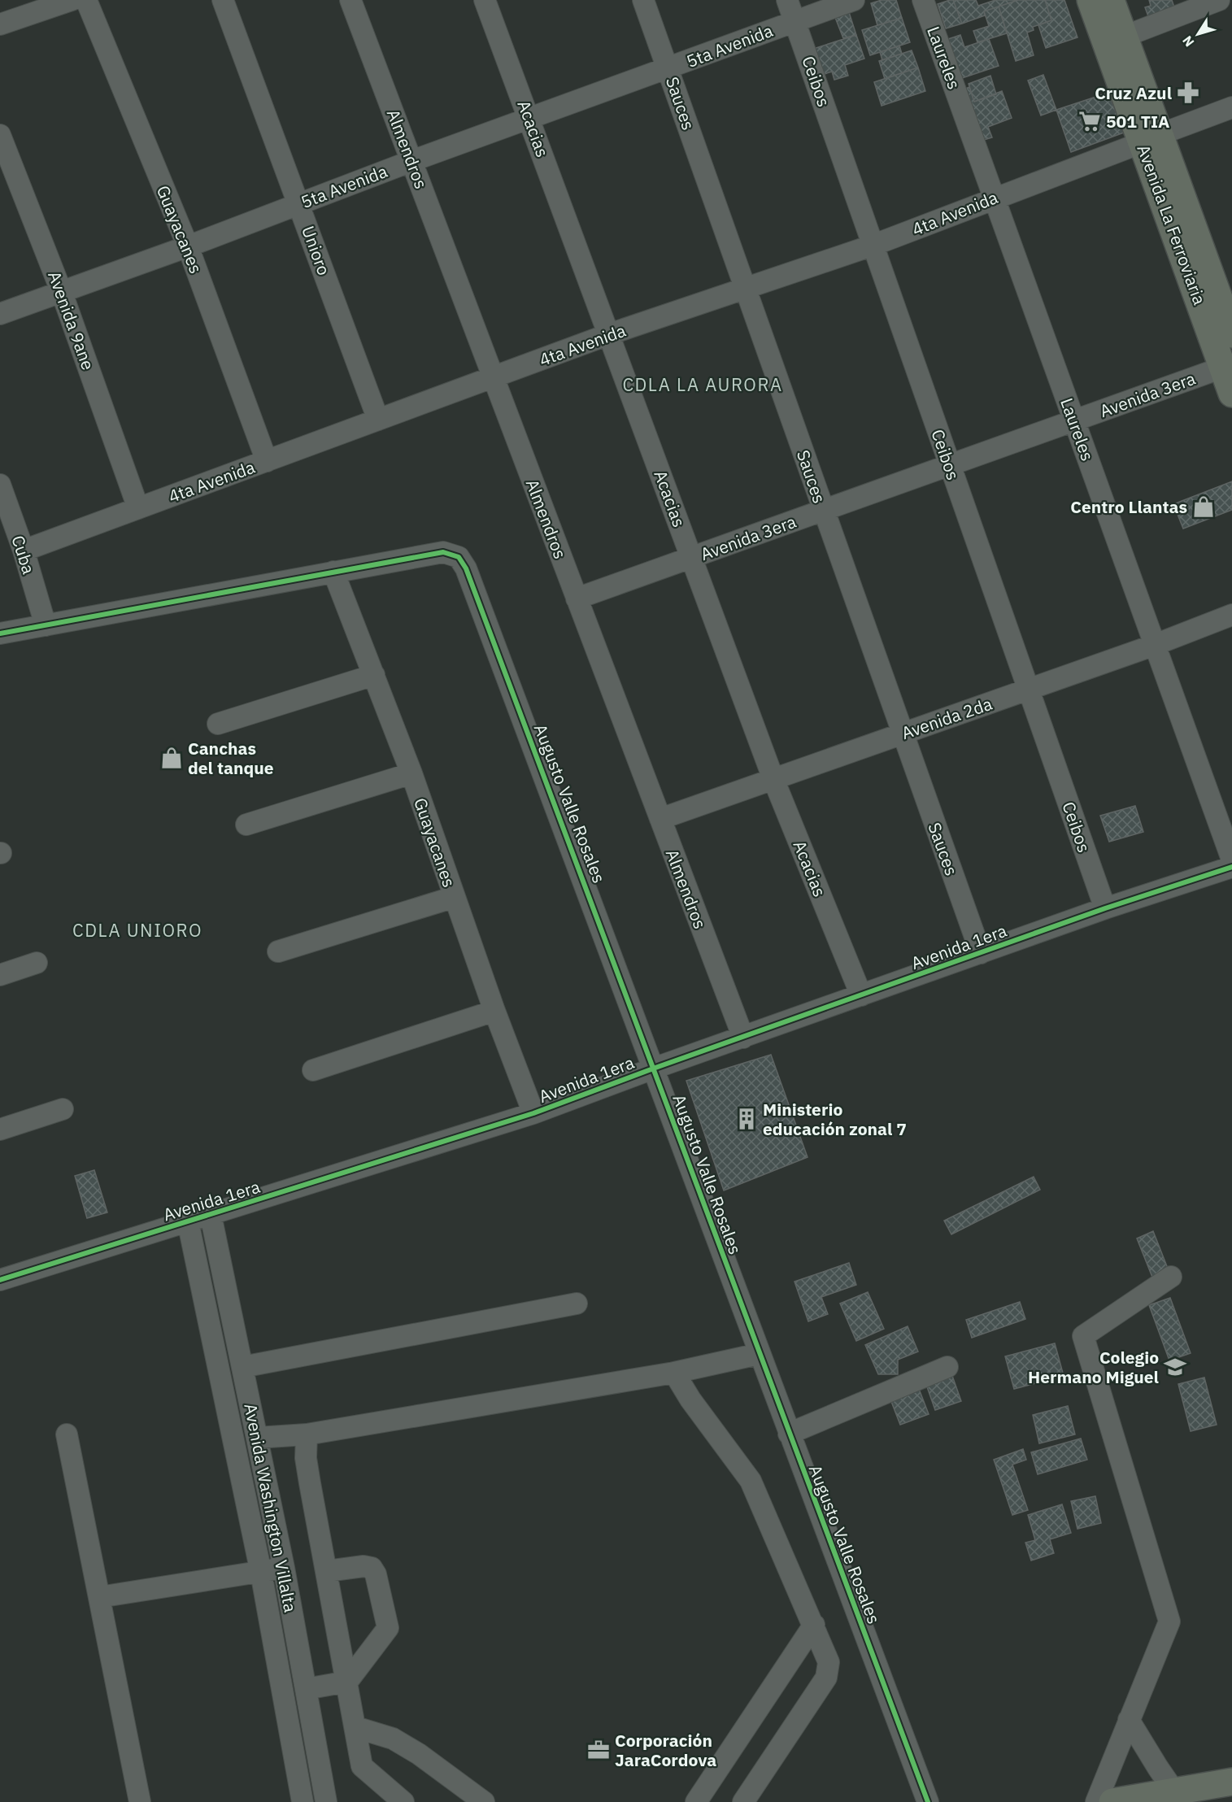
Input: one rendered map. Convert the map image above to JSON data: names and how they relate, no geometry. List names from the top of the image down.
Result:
{
  "streets": {
    "main road": ["Avenida La Ferroviaria"],
    "street": [
      "5ta Avenida",
      "Laureles",
      "Ceibos",
      "Sauces",
      "Acacias",
      "Almendros",
      "4ta Avenida",
      "Guayacanes",
      "Unioro",
      "Avenida 9ane",
      "Avenida 3era",
      "Cuba",
      "Avenida 2da",
      "Augusto Valle Rosales",
      "Avenida 1era",
      "Avenida Washington Villalta"
    ]
  },
  "crossings": [
    ["5ta Avenida", "Ceibos"],
    ["5ta Avenida", "Sauces"],
    ["5ta Avenida", "Acacias"],
    ["5ta Avenida", "Almendros"],
    ["5ta Avenida", "Guayacanes"],
    ["5ta Avenida", "Unioro"],
    ["5ta Avenida", "Avenida 9ane"],
    ["Laureles", "4ta Avenida"],
    ["Laureles", "Avenida 3era"],
    ["Laureles", "Avenida 2da"],
    ["Ceibos", "4ta Avenida"],
    ["Ceibos", "Avenida 3era"],
    ["Ceibos", "Avenida 2da"],
    ["Ceibos", "Avenida 1era"],
    ["Sauces", "4ta Avenida"],
    ["Sauces", "Avenida 3era"],
    ["Sauces", "Avenida 2da"],
    ["Sauces", "Avenida 1era"],
    ["Acacias", "4ta Avenida"],
    ["Acacias", "Avenida 3era"],
    ["Acacias", "Avenida 2da"],
    ["Acacias", "Avenida 1era"],
    ["Almendros", "4ta Avenida"],
    ["Almendros", "Avenida 3era"],
    ["Almendros", "Avenida 2da"],
    ["Almendros", "Avenida 1era"],
    ["4ta Avenida", "Avenida La Ferroviaria"],
    ["4ta Avenida", "Guayacanes"],
    ["4ta Avenida", "Unioro"],
    ["4ta Avenida", "Avenida 9ane"],
    ["4ta Avenida", "Cuba"],
    ["Avenida La Ferroviaria", "Avenida 3era"],
    ["Guayacanes", "Augusto Valle Rosales"],
    ["Guayacanes", "Avenida 1era"],
    ["Augusto Valle Rosales", "Avenida 1era"],
    ["Avenida 1era", "Avenida Washington Villalta"]
  ],
  "districts": ["CDLA LA AURORA", "CDLA UNIORO"],
  "places": {
    "pharmacy": ["Cruz Azul"],
    "supermarket": ["501 TIA"],
    "shop": ["Centro Llantas", "Canchas del tanque"],
    "building": ["Ministerio educación zonal 7"],
    "school or university": ["Colegio Hermano Miguel"],
    "office": ["Corporación JaraCordova"]
  },
  "north": "bottom left"
}
